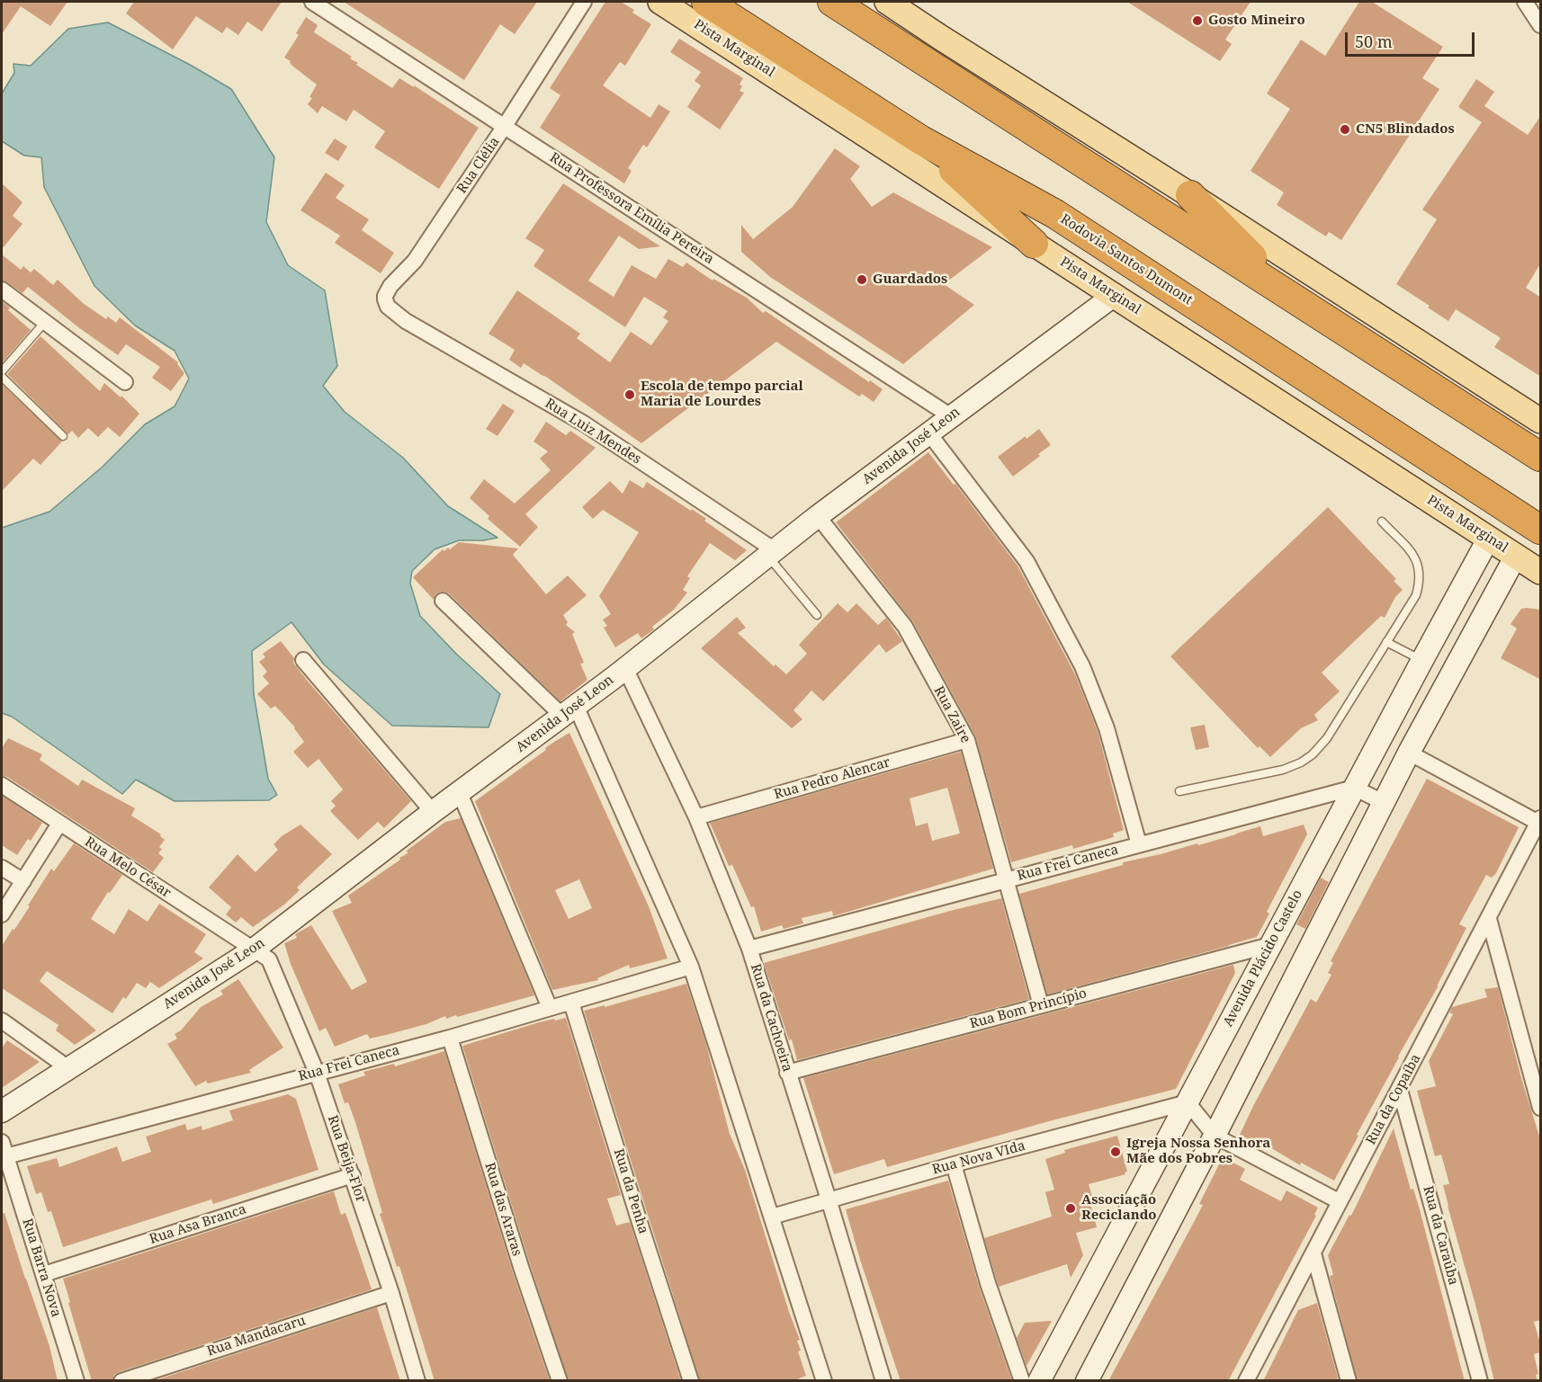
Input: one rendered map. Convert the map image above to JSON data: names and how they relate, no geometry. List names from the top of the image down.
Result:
{
  "streets": {
    "highway": ["Rodovia Santos Dumont"],
    "main road": ["Pista Marginal"],
    "street": [
      "Rua Clélia",
      "Rua Professora Emília Pereira",
      "Rua Luiz Mendes",
      "Avenida José Leon",
      "Rua Zaire",
      "Rua Pedro Alencar",
      "Rua Frei Caneca",
      "Rua Melo César",
      "Avenida Plácido Castelo",
      "Rua Bom Princípio",
      "Rua da Cachoeira",
      "Rua da Copaíba",
      "Rua Nova VIda",
      "Rua Beija-Flor",
      "Rua da Penha",
      "Rua das Araras",
      "Rua Asa Branca",
      "Rua da Caraúba",
      "Rua Barra Nova",
      "Rua Mandacaru"
    ]
  },
  "crossings": [
    ["Pista Marginal", "Avenida José Leon"],
    ["Pista Marginal", "Avenida Plácido Castelo"],
    ["Rua Clélia", "Rua Professora Emília Pereira"],
    ["Rua Clélia", "Rua Luiz Mendes"],
    ["Rua Professora Emília Pereira", "Avenida José Leon"],
    ["Rua Luiz Mendes", "Avenida José Leon"],
    ["Avenida José Leon", "Rua Zaire"],
    ["Avenida José Leon", "Rua Melo César"],
    ["Avenida José Leon", "Rua da Cachoeira"],
    ["Avenida José Leon", "Rua Beija-Flor"],
    ["Rua Zaire", "Rua Pedro Alencar"],
    ["Rua Zaire", "Rua Frei Caneca"],
    ["Rua Zaire", "Rua Bom Princípio"],
    ["Rua Pedro Alencar", "Rua da Cachoeira"],
    ["Rua Frei Caneca", "Avenida Plácido Castelo"],
    ["Rua Frei Caneca", "Rua da Cachoeira"],
    ["Rua Frei Caneca", "Rua Beija-Flor"],
    ["Rua Frei Caneca", "Rua da Penha"],
    ["Rua Frei Caneca", "Rua das Araras"],
    ["Rua Frei Caneca", "Rua Barra Nova"],
    ["Rua Melo César", "Rua Beija-Flor"],
    ["Avenida Plácido Castelo", "Rua Bom Princípio"],
    ["Avenida Plácido Castelo", "Rua Nova VIda"],
    ["Rua Bom Princípio", "Rua da Cachoeira"],
    ["Rua da Cachoeira", "Rua Nova VIda"],
    ["Rua da Copaíba", "Rua da Caraúba"],
    ["Rua Beija-Flor", "Rua Asa Branca"],
    ["Rua Beija-Flor", "Rua Mandacaru"],
    ["Rua Asa Branca", "Rua Barra Nova"]
  ],
  "places": [
    "Gosto Mineiro",
    "CN5 Blindados",
    "Guardados",
    "Escola de tempo parcial Maria de Lourdes",
    "Igreja Nossa Senhora Mãe dos Pobres",
    "Associação Reciclando"
  ],
  "scale_bar": "50 m"
}
